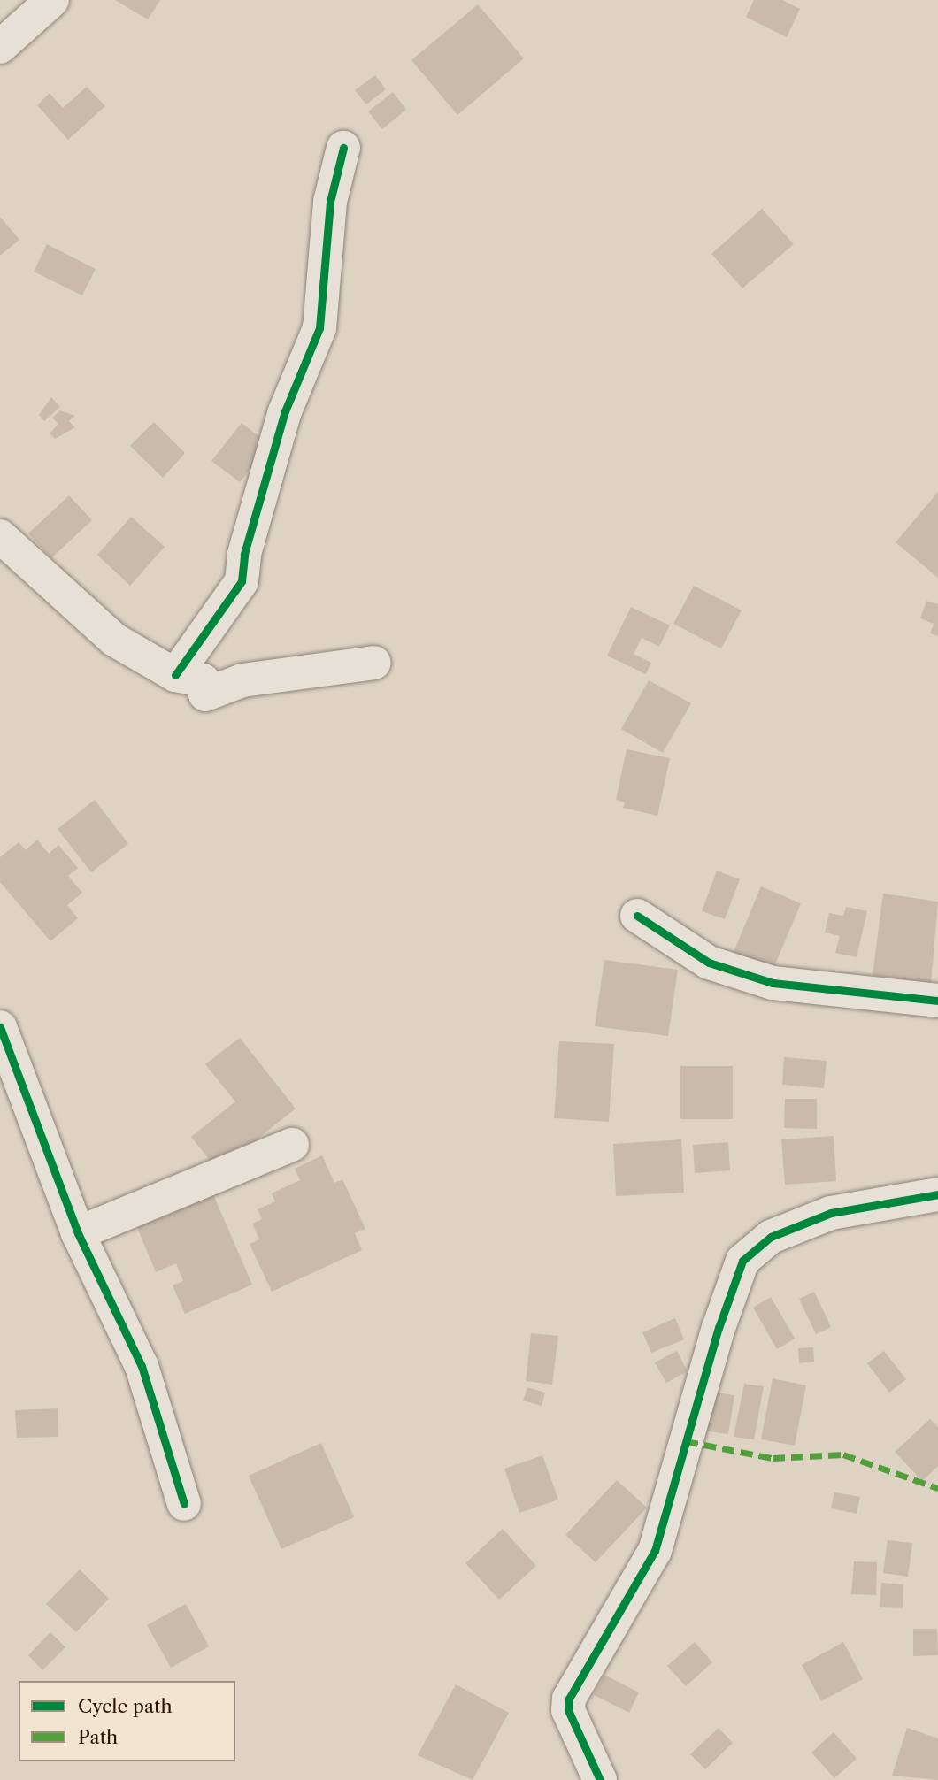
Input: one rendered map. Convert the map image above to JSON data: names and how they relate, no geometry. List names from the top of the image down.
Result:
{
  "legend": ["Cycle path", "Path"]
}
